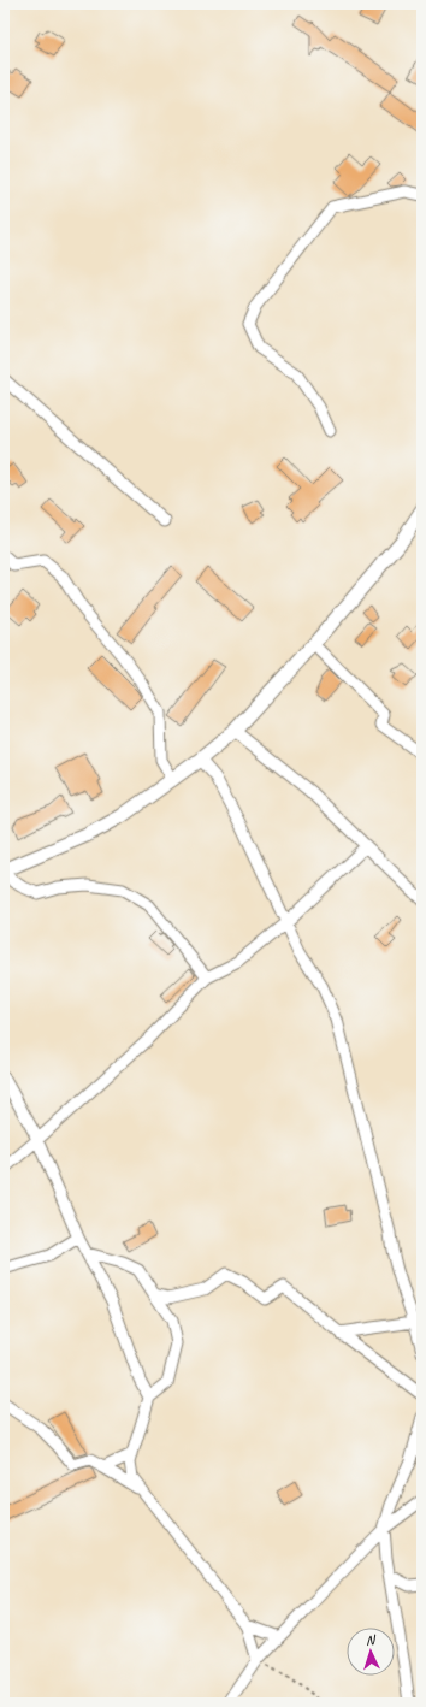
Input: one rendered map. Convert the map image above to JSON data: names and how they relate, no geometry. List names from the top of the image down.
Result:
{
  "north": "top"
}
